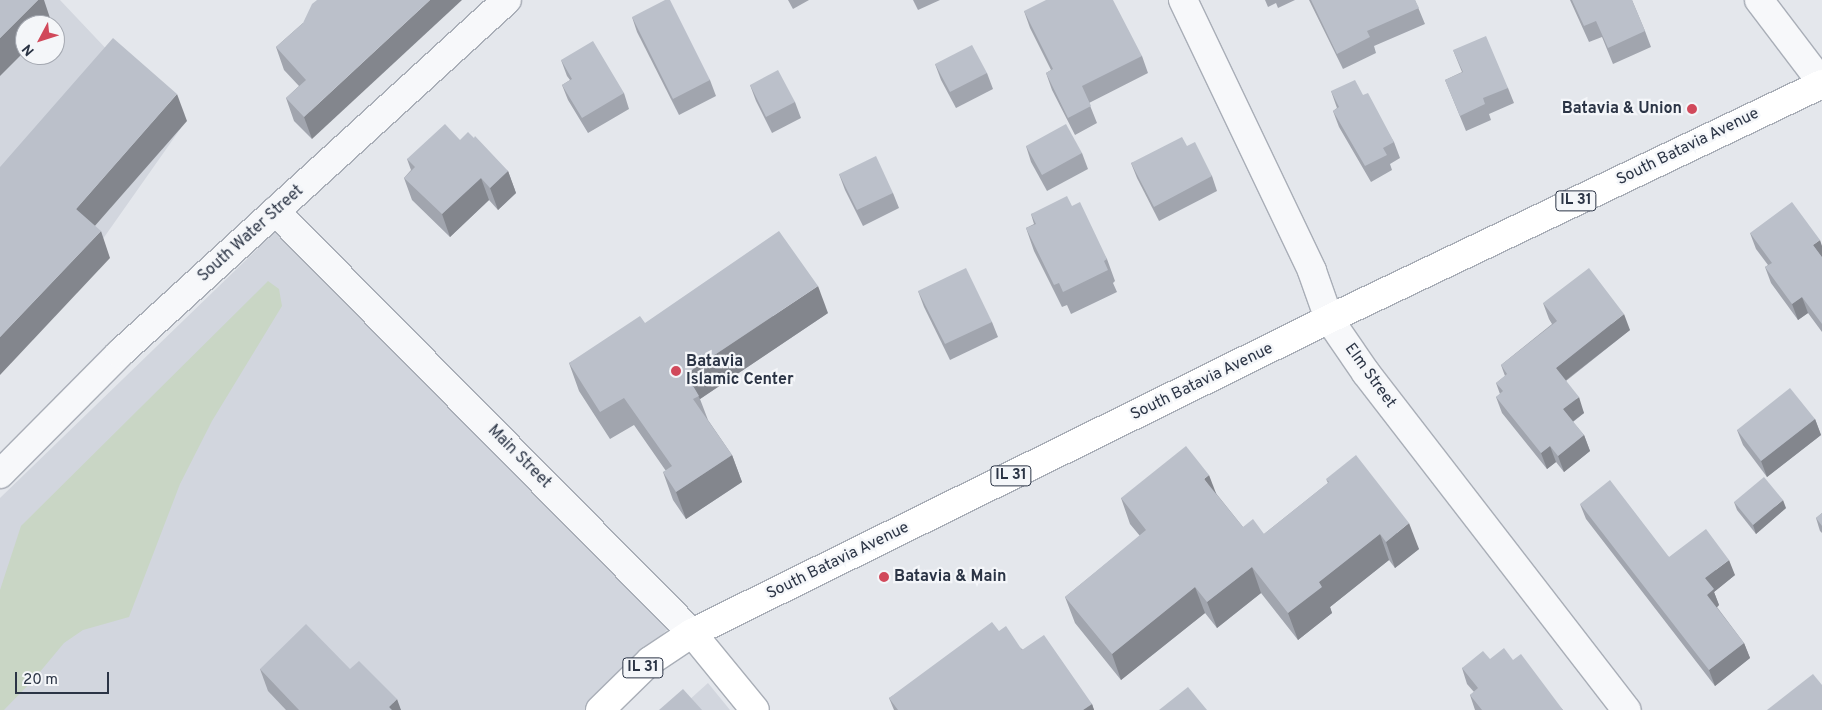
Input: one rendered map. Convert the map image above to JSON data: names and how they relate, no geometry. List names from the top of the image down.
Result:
{
  "streets": {
    "main road": ["South Batavia Avenue", "IL 31", "Main Street"],
    "street": ["South Water Street", "Elm Street"]
  },
  "crossings": [
    ["South Batavia Avenue", "Elm Street"],
    ["South Batavia Avenue", "Main Street"],
    ["South Water Street", "Main Street"]
  ],
  "places": ["Batavia & Union", "Batavia Islamic Center", "Batavia & Main"],
  "scale_bar": "20 m",
  "north": "bottom left"
}
